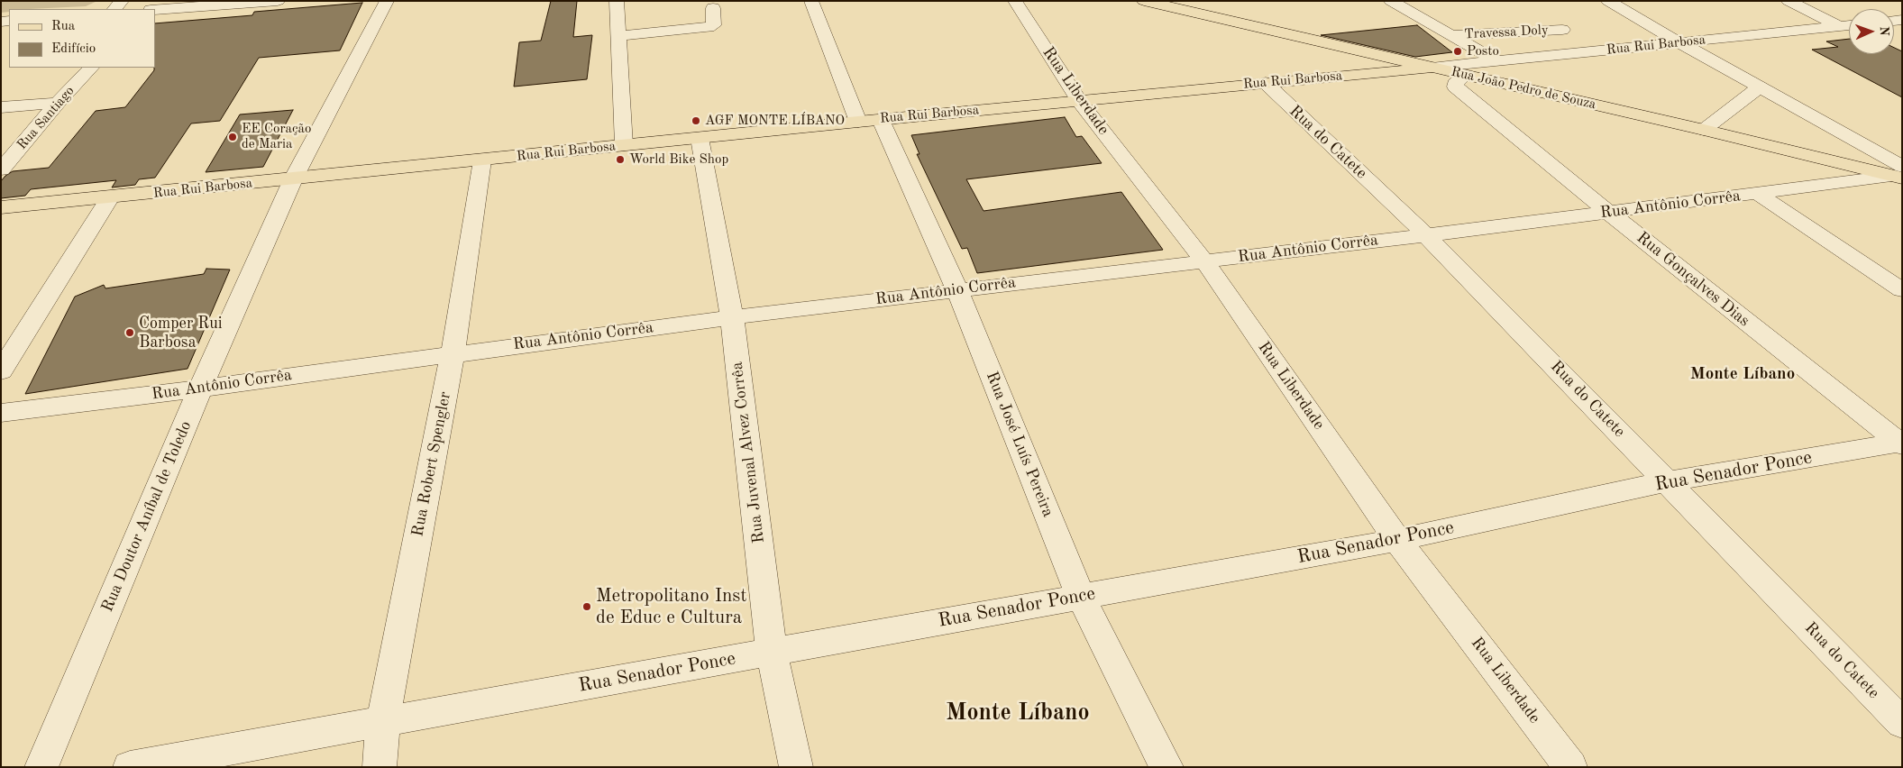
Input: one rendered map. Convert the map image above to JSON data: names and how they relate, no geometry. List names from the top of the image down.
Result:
{
  "streets": {
    "main road": ["Rua Rui Barbosa", "Rua João Pedro de Souza"],
    "street": [
      "Travessa Doly",
      "Rua Liberdade",
      "Rua Santiago",
      "Rua do Catete",
      "Rua Antônio Corrêa",
      "Rua Gonçalves Dias",
      "Rua José Luís Pereira",
      "Rua Juvenal Alvez Corrêa",
      "Rua Robert Spengler",
      "Rua Senador Ponce",
      "Rua Doutor Aníbal de Toledo"
    ]
  },
  "crossings": [
    ["Rua Rui Barbosa", "Rua João Pedro de Souza"],
    ["Rua Rui Barbosa", "Rua Liberdade"],
    ["Rua Rui Barbosa", "Rua do Catete"],
    ["Rua Rui Barbosa", "Rua José Luís Pereira"],
    ["Rua Rui Barbosa", "Rua Juvenal Alvez Corrêa"],
    ["Rua Rui Barbosa", "Rua Robert Spengler"],
    ["Rua Rui Barbosa", "Rua Doutor Aníbal de Toledo"],
    ["Rua João Pedro de Souza", "Rua Antônio Corrêa"],
    ["Rua João Pedro de Souza", "Rua Gonçalves Dias"],
    ["Rua Liberdade", "Rua Antônio Corrêa"],
    ["Rua Liberdade", "Rua Senador Ponce"],
    ["Rua do Catete", "Rua Antônio Corrêa"],
    ["Rua do Catete", "Rua Senador Ponce"],
    ["Rua Antônio Corrêa", "Rua Gonçalves Dias"],
    ["Rua Antônio Corrêa", "Rua José Luís Pereira"],
    ["Rua Antônio Corrêa", "Rua Juvenal Alvez Corrêa"],
    ["Rua Antônio Corrêa", "Rua Robert Spengler"],
    ["Rua Antônio Corrêa", "Rua Doutor Aníbal de Toledo"],
    ["Rua Gonçalves Dias", "Rua Senador Ponce"],
    ["Rua José Luís Pereira", "Rua Senador Ponce"],
    ["Rua Juvenal Alvez Corrêa", "Rua Senador Ponce"],
    ["Rua Robert Spengler", "Rua Senador Ponce"]
  ],
  "districts": ["Monte Líbano", "Monte Líbano"],
  "places": [
    "Posto",
    "AGF MONTE LÍBANO",
    "EE Coração de Maria",
    "World Bike Shop",
    "Comper Rui Barbosa",
    "Metropolitano Inst de Educ e Cultura"
  ],
  "legend": ["Rua", "Edifício"],
  "north": "right"
}
